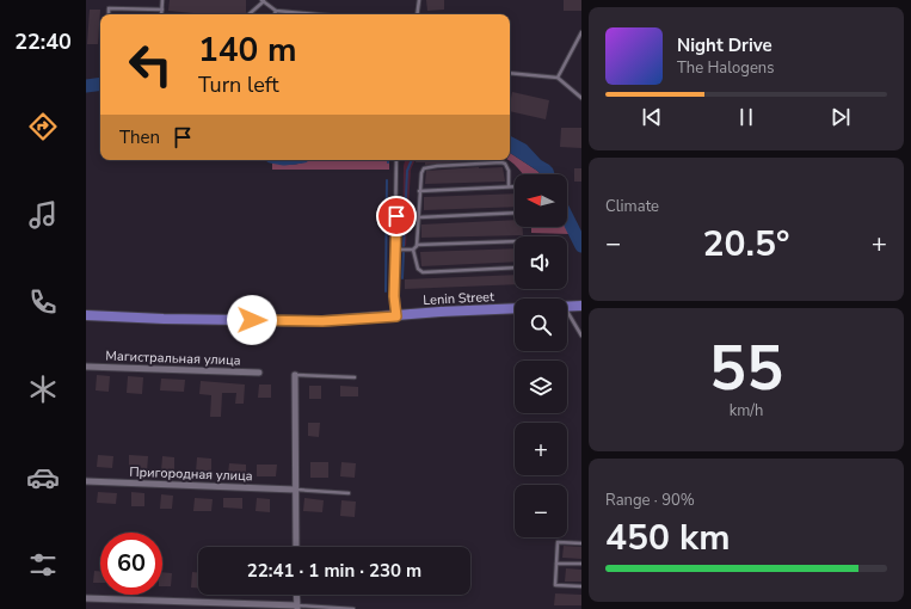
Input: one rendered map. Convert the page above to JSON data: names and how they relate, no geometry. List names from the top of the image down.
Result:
{
  "streets": {
    "main road": ["Lenin Street"],
    "street": ["Магистральная улица", "Пригородная улица"]
  },
  "north": "left",
  "page": {
    "tabs": "22:40",
    "turn": ["140 m", "Turn left"],
    "song": ["Night Drive", "The Halogens"],
    "then": "Then",
    "tile": [
      "Climate",
      ["55", "km/h"],
      ["Range · 90%", "450 km"]
    ],
    "map_buttons": ["+", "−"],
    "heat": ["−", "20.5°", "+"],
    "limit": "60",
    "trip": "22:41 · 1 min · 230 m"
  }
}
